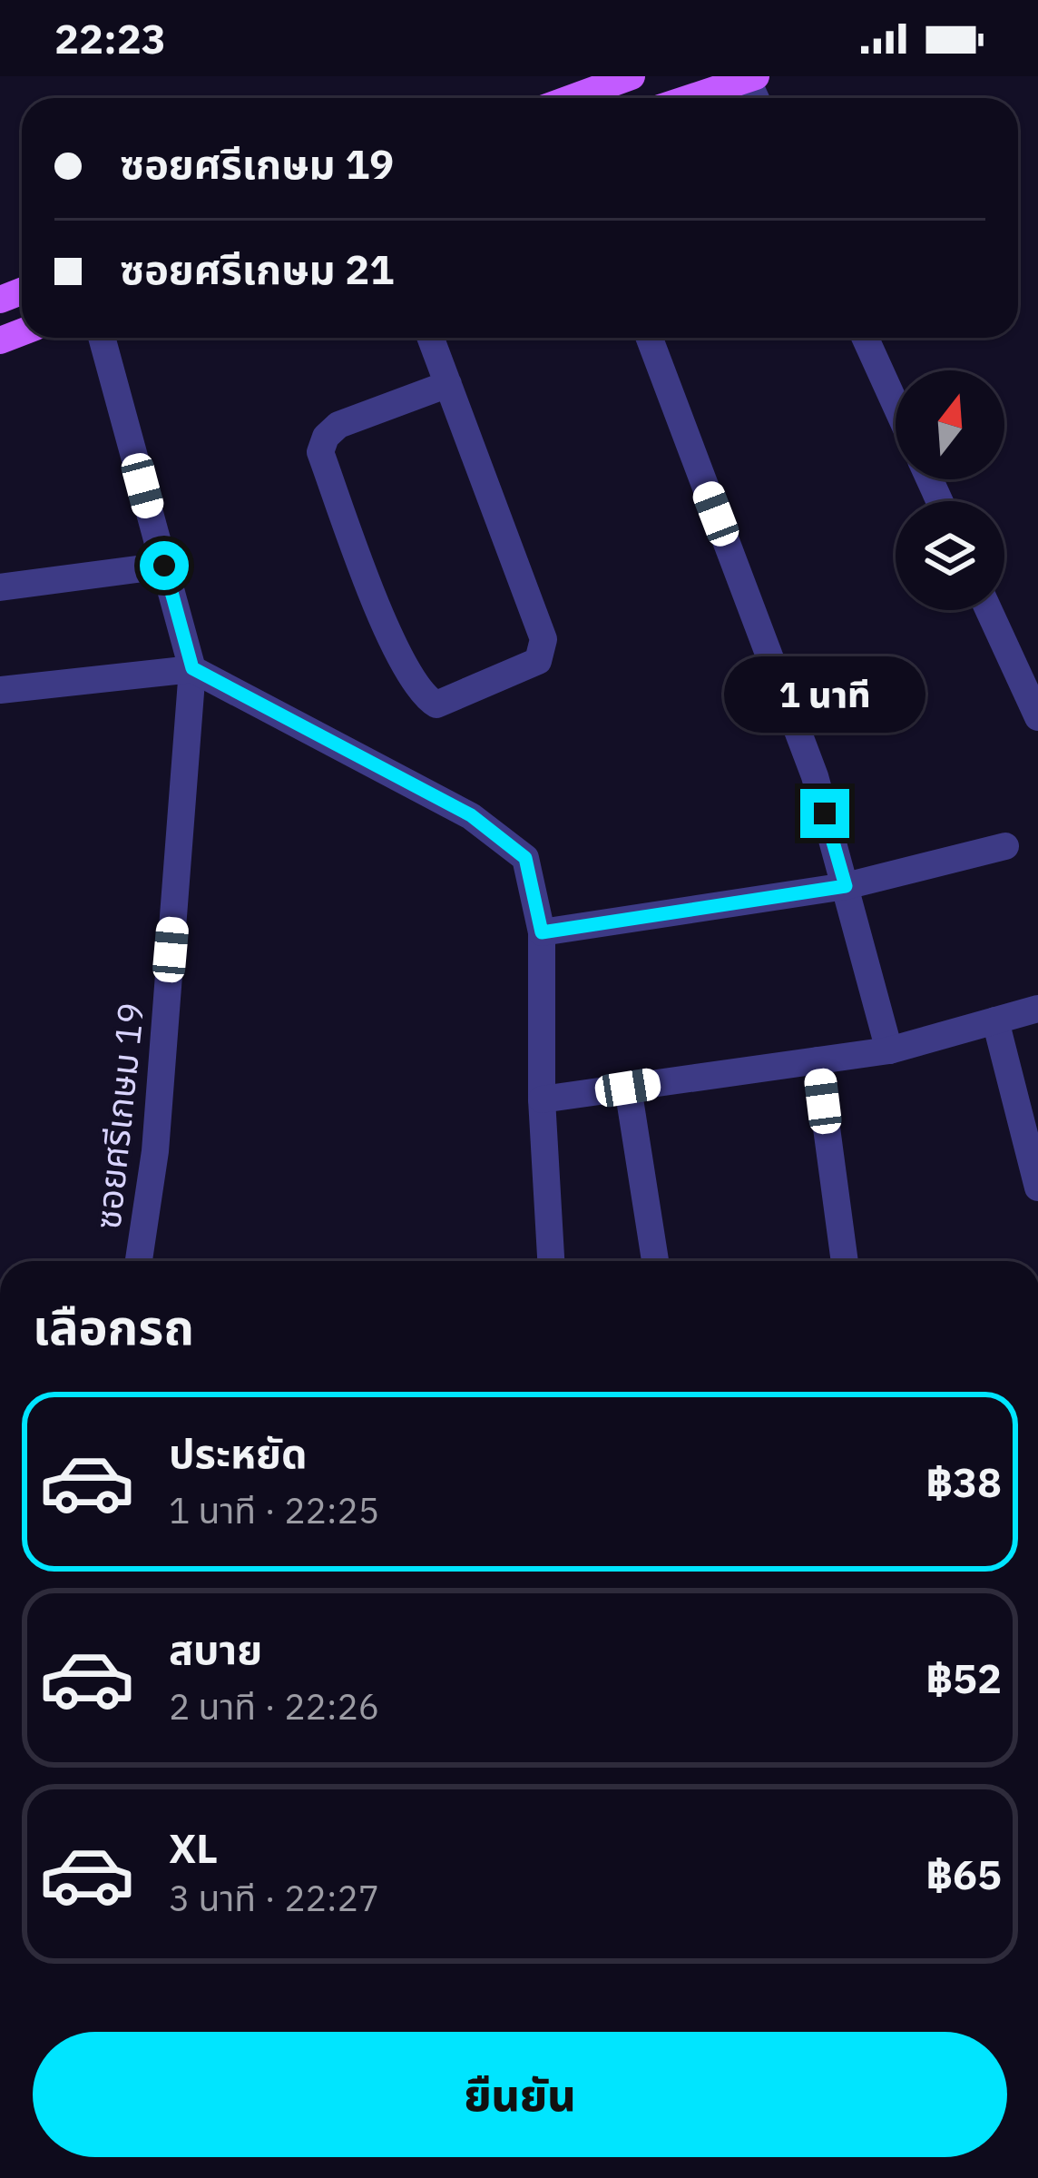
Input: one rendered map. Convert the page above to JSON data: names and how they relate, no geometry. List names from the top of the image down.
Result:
{
  "streets": {
    "street": ["ซอยศรีเกษม 19"]
  },
  "north": "top",
  "page": {
    "status": "22:23",
    "banner": ["ซอยศรีเกษม 19", "ซอยศรีเกษม 21"],
    "bubble": "1 นาที",
    "heading": "เลือกรถ",
    "list": [
      {
        "name": "ประหยัด",
        "note": "1 นาที · 22:25",
        "value": "฿38"
      },
      {
        "name": "สบาย",
        "note": "2 นาที · 22:26",
        "value": "฿52"
      },
      {
        "name": "XL",
        "note": "3 นาที · 22:27",
        "value": "฿65"
      }
    ],
    "buttons": "ยืนยัน"
  }
}
